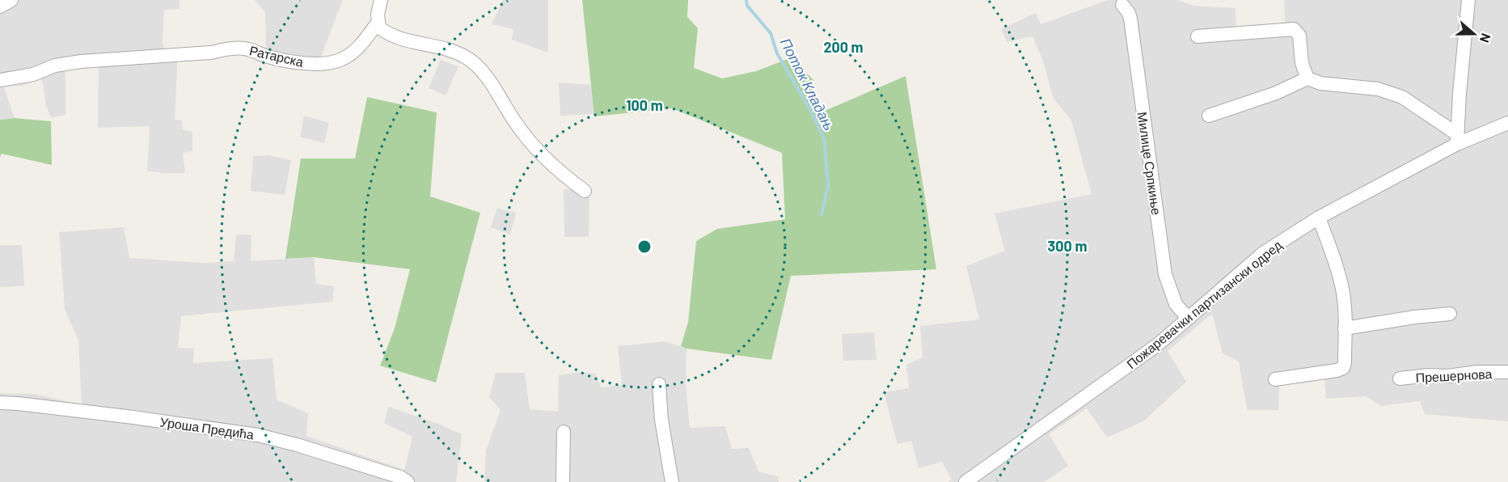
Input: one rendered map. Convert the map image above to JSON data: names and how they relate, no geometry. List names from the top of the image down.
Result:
{
  "streets": {
    "street": [
      "Ратарска",
      "Милице Српкиње",
      "Пожаревачки партизански одред",
      "Прешернова",
      "Уроша Предића"
    ]
  },
  "crossings": [
    ["Милице Српкиње", "Пожаревачки партизански одред"]
  ],
  "water": ["Поток Кладањ"],
  "north": "right",
  "rings": ["200 m", "100 m", "300 m"]
}
